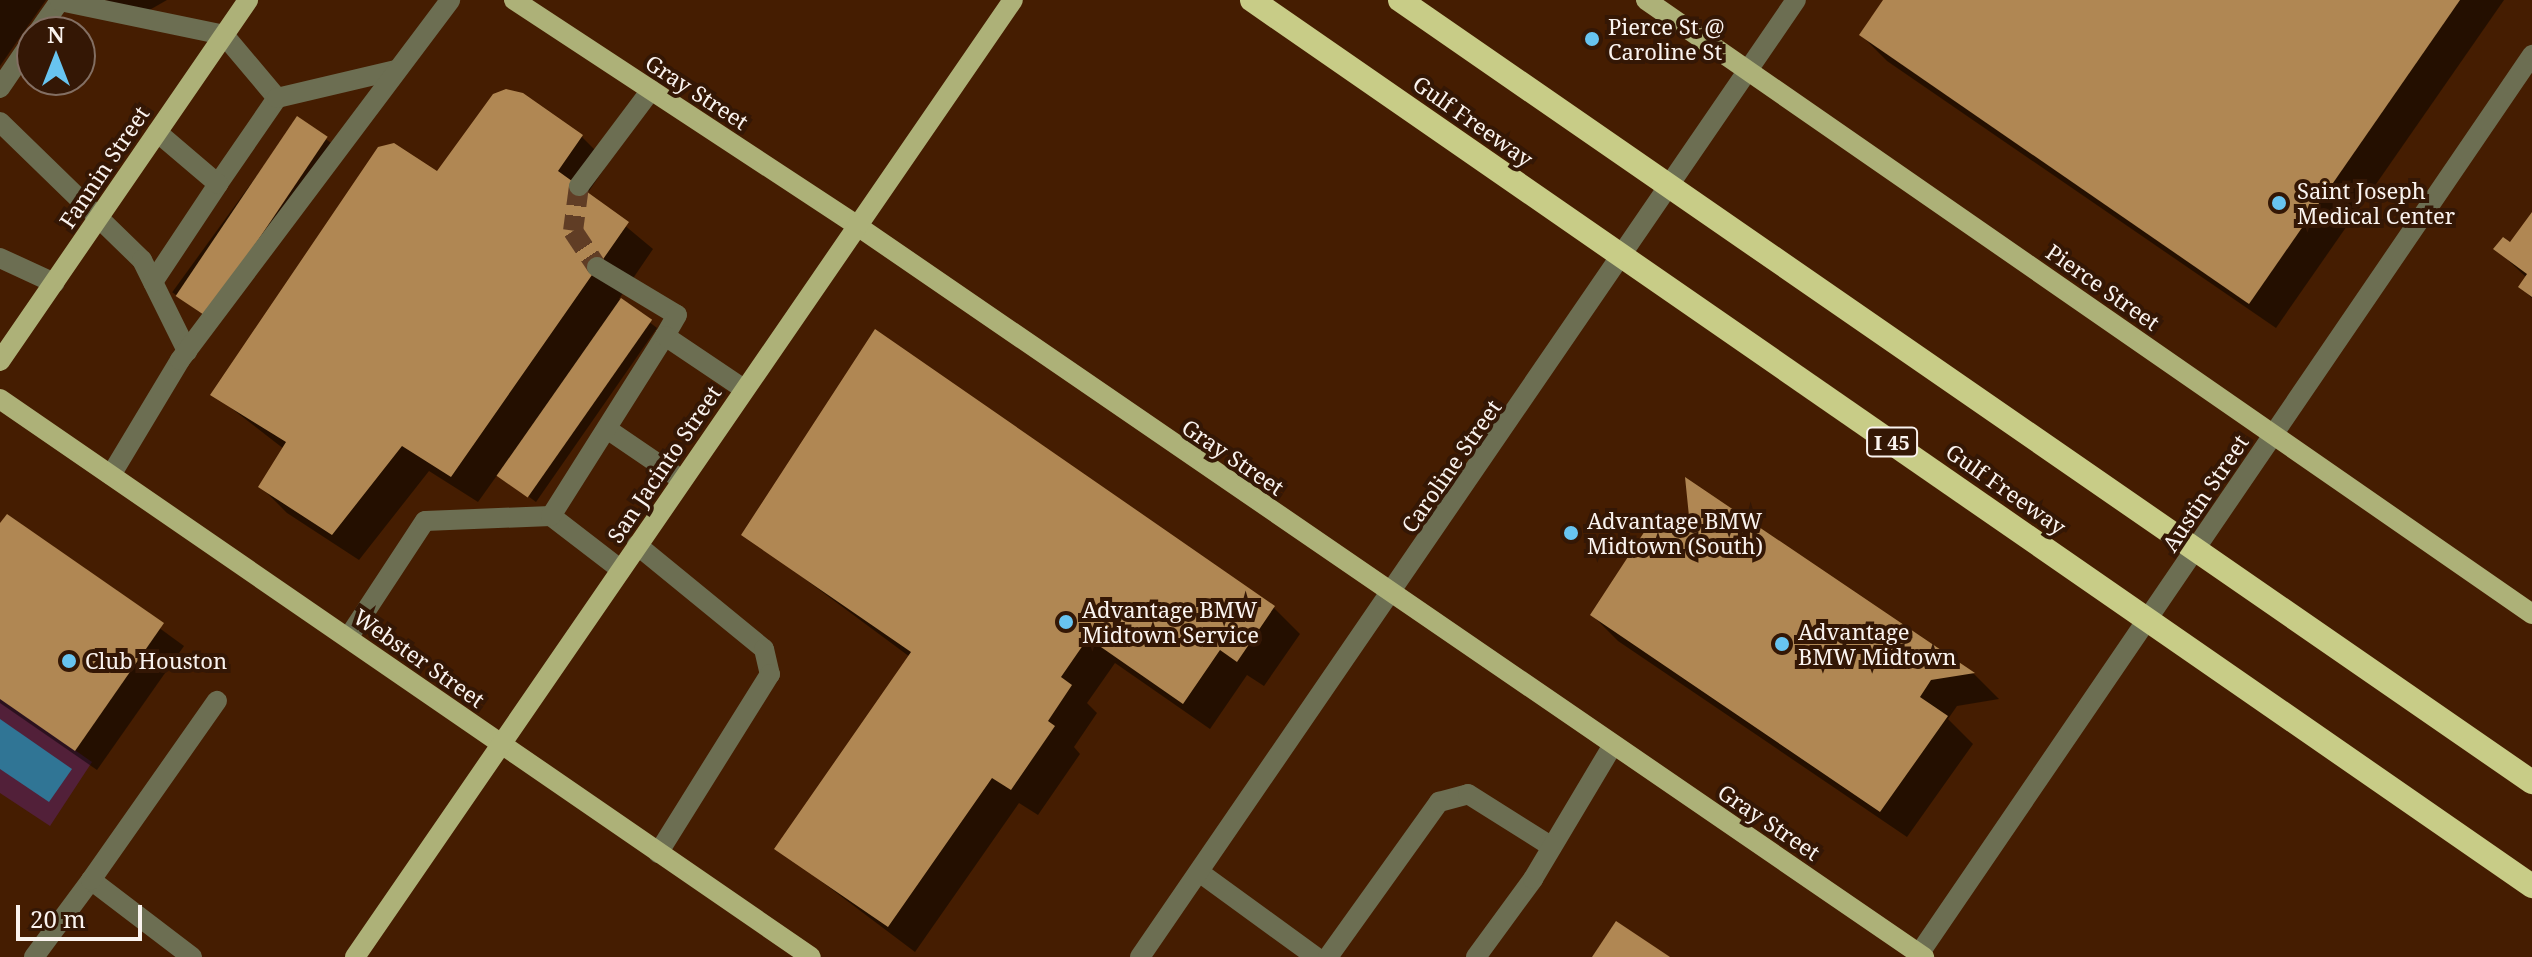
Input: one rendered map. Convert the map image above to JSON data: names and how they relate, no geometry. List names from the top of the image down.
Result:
{
  "streets": {
    "highway": ["Gulf Freeway", "I 45"],
    "main road": [
      "Gray Street",
      "Fannin Street",
      "Pierce Street",
      "San Jacinto Street",
      "Webster Street"
    ],
    "street": ["Caroline Street", "Austin Street"]
  },
  "crossings": [
    ["Gray Street", "San Jacinto Street"],
    ["Gray Street", "Caroline Street"],
    ["Gray Street", "Austin Street"],
    ["Pierce Street", "Caroline Street"],
    ["Pierce Street", "Austin Street"],
    ["San Jacinto Street", "Webster Street"]
  ],
  "places": [
    "Pierce St @ Caroline St",
    "Saint Joseph Medical Center",
    "Advantage BMW Midtown (South)",
    "Advantage BMW Midtown Service",
    "Advantage BMW Midtown",
    "Club Houston"
  ],
  "scale_bar": "20 m",
  "north": "top"
}
